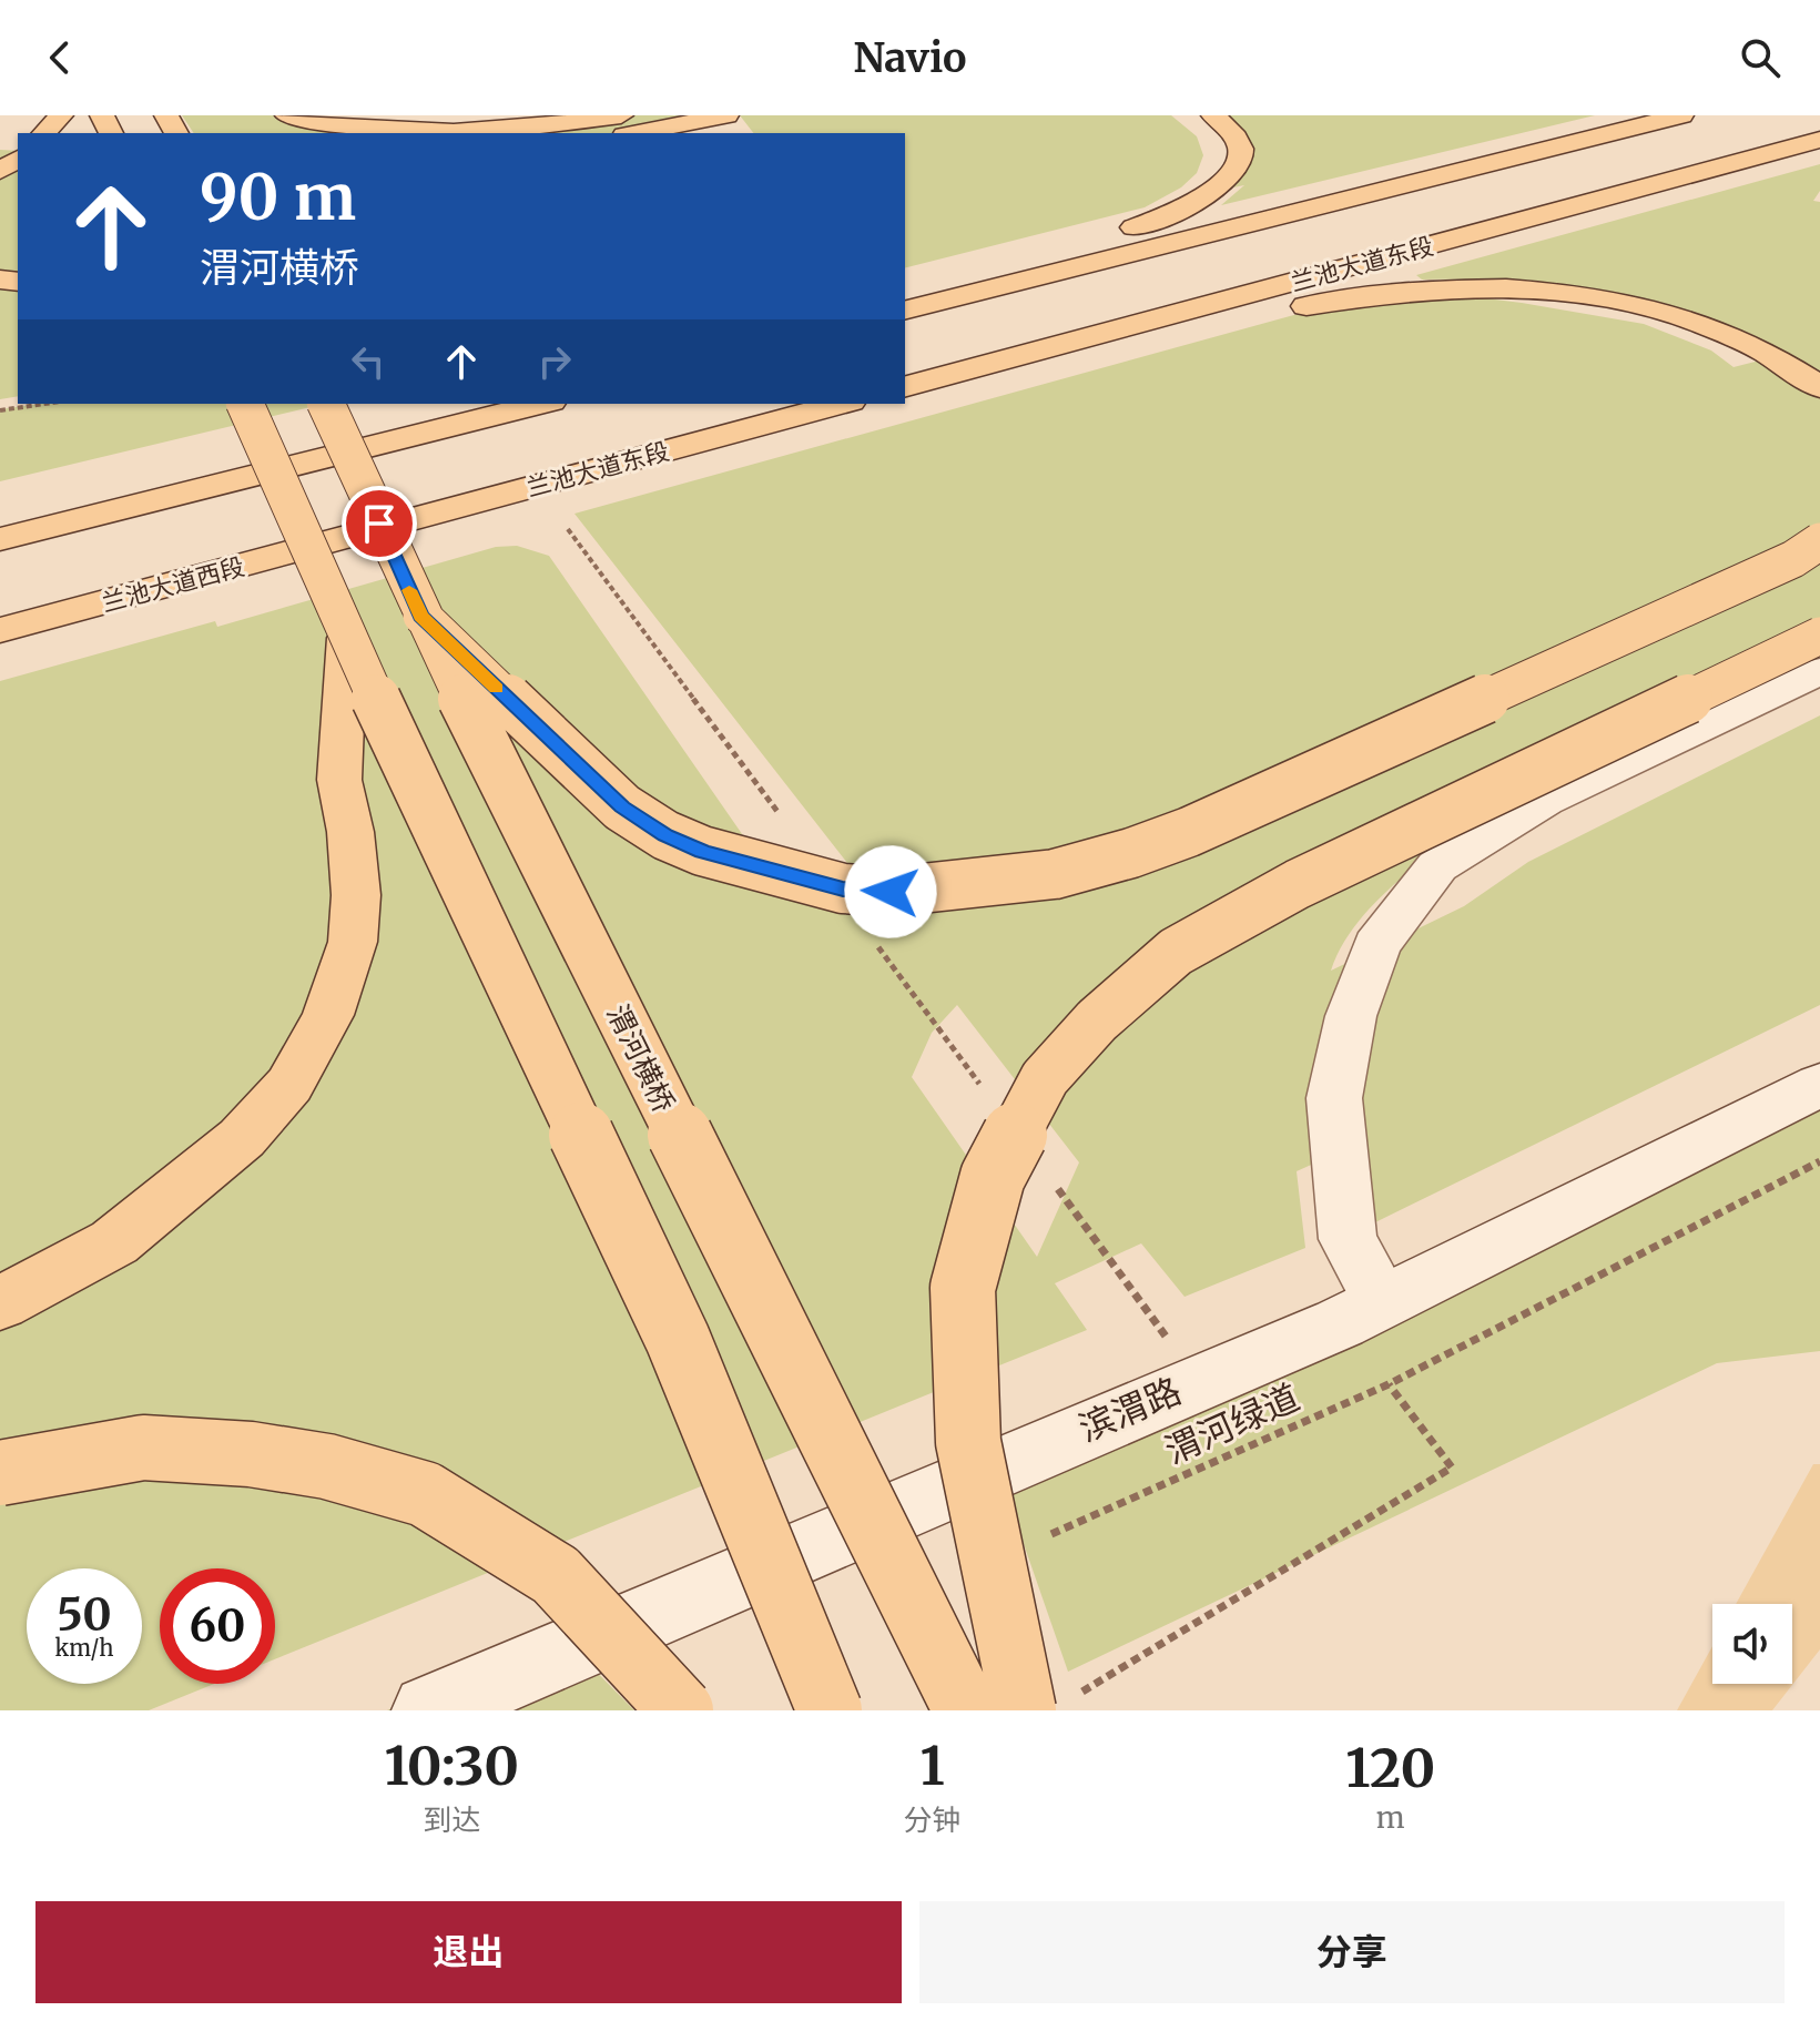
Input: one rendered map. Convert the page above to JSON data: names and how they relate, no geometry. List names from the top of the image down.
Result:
{
  "streets": {
    "main road": [
      "兰池大道东段",
      "兰池大道西段",
      "渭河横桥",
      "滨渭路"
    ],
    "path": ["渭河绿道"]
  },
  "crossings": [
    ["兰池大道东段", "兰池大道西段"]
  ],
  "page": {
    "header": "Navio",
    "turn": ["90 m", "渭河横桥"],
    "speed": "50 km/h",
    "limit": "60",
    "eta": [
      "10:30",
      "到达",
      "1",
      "分钟",
      "120",
      "m"
    ],
    "buttons": ["退出", "分享"]
  }
}
